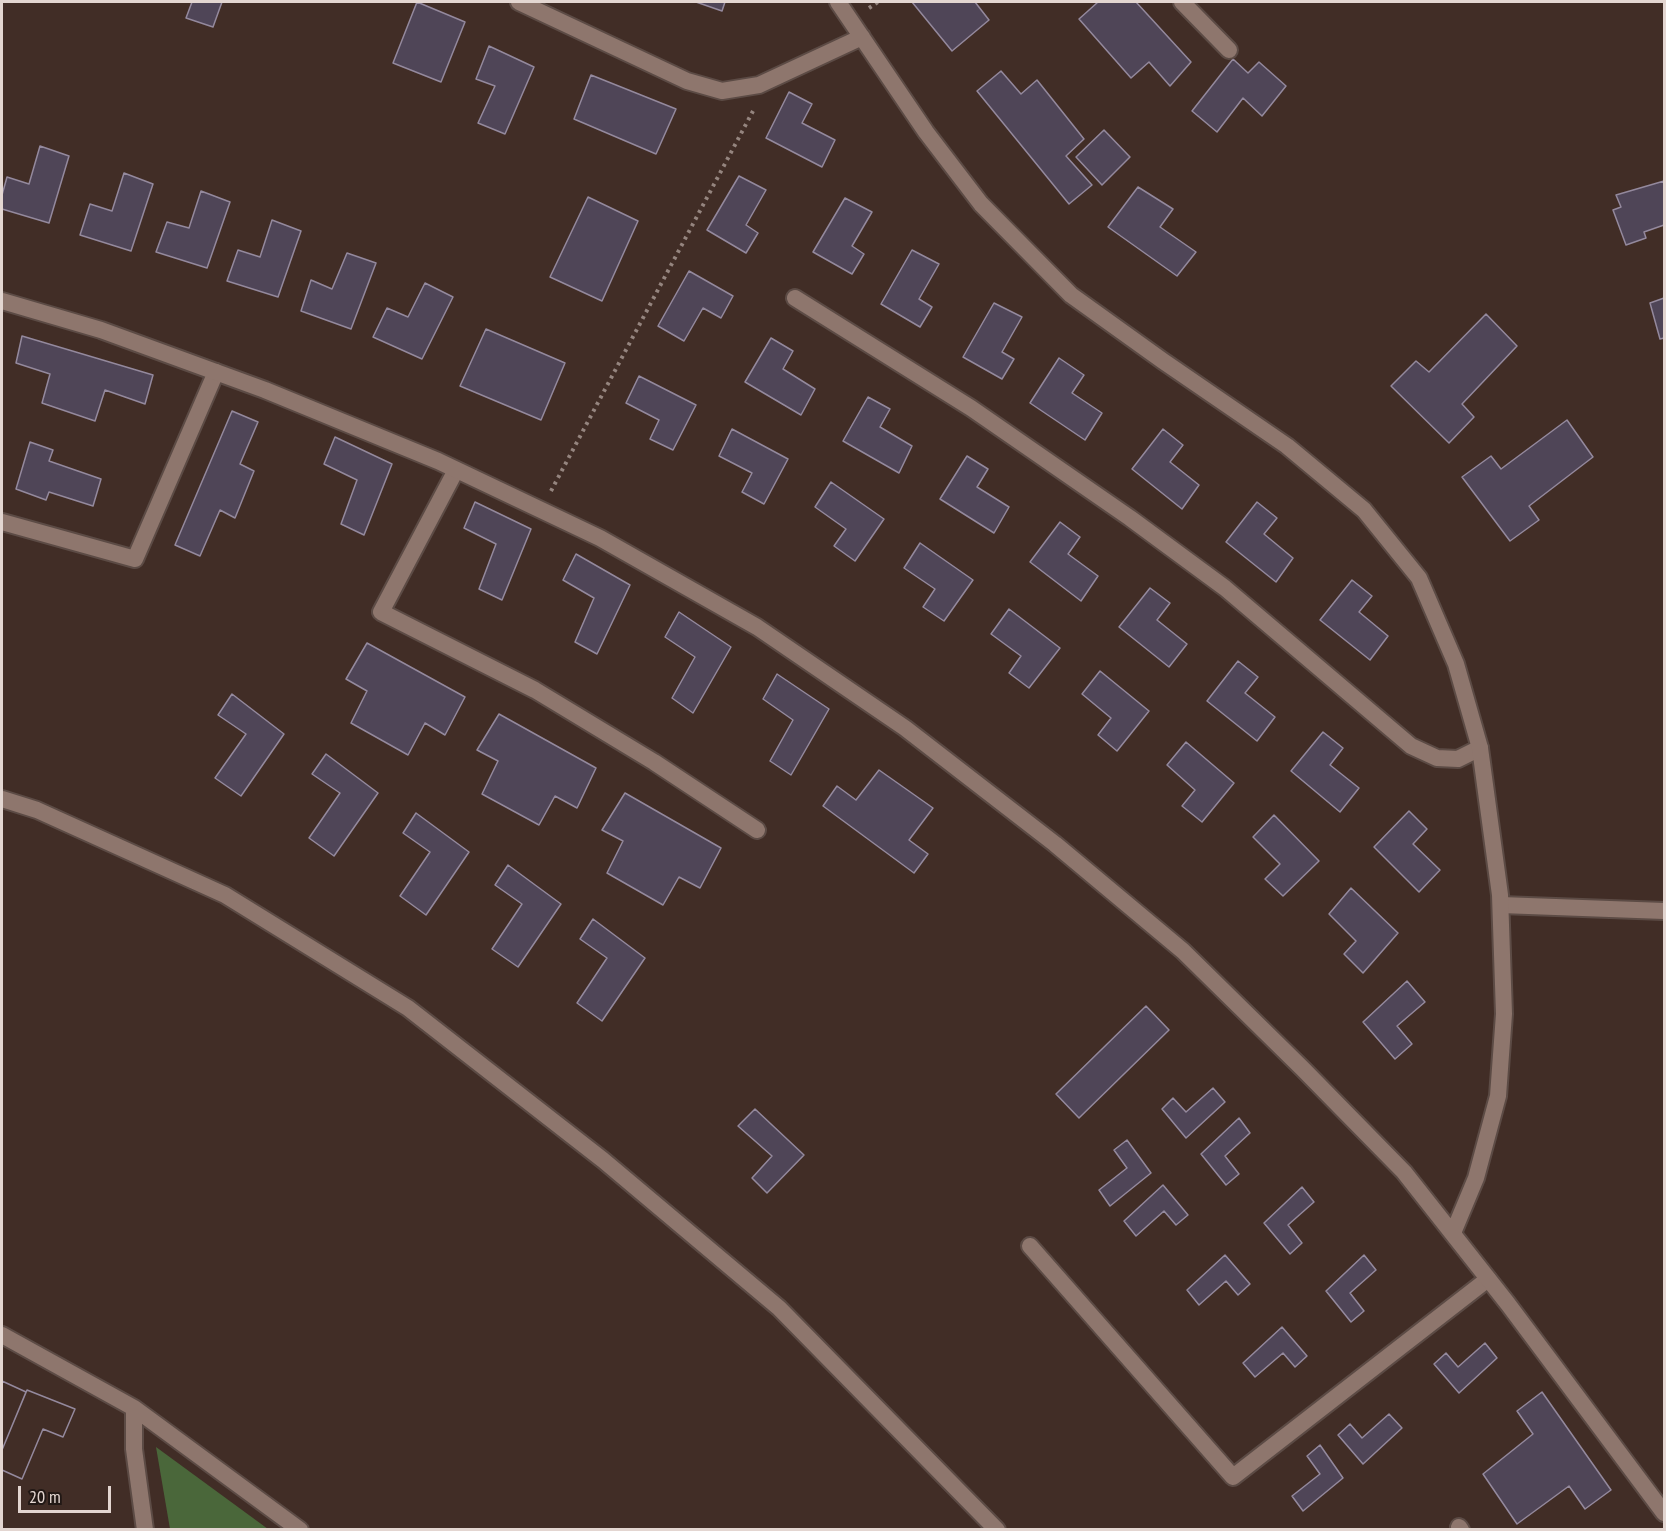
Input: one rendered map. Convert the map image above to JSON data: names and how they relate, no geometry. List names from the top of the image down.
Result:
{
  "scale_bar": "20 m"
}
